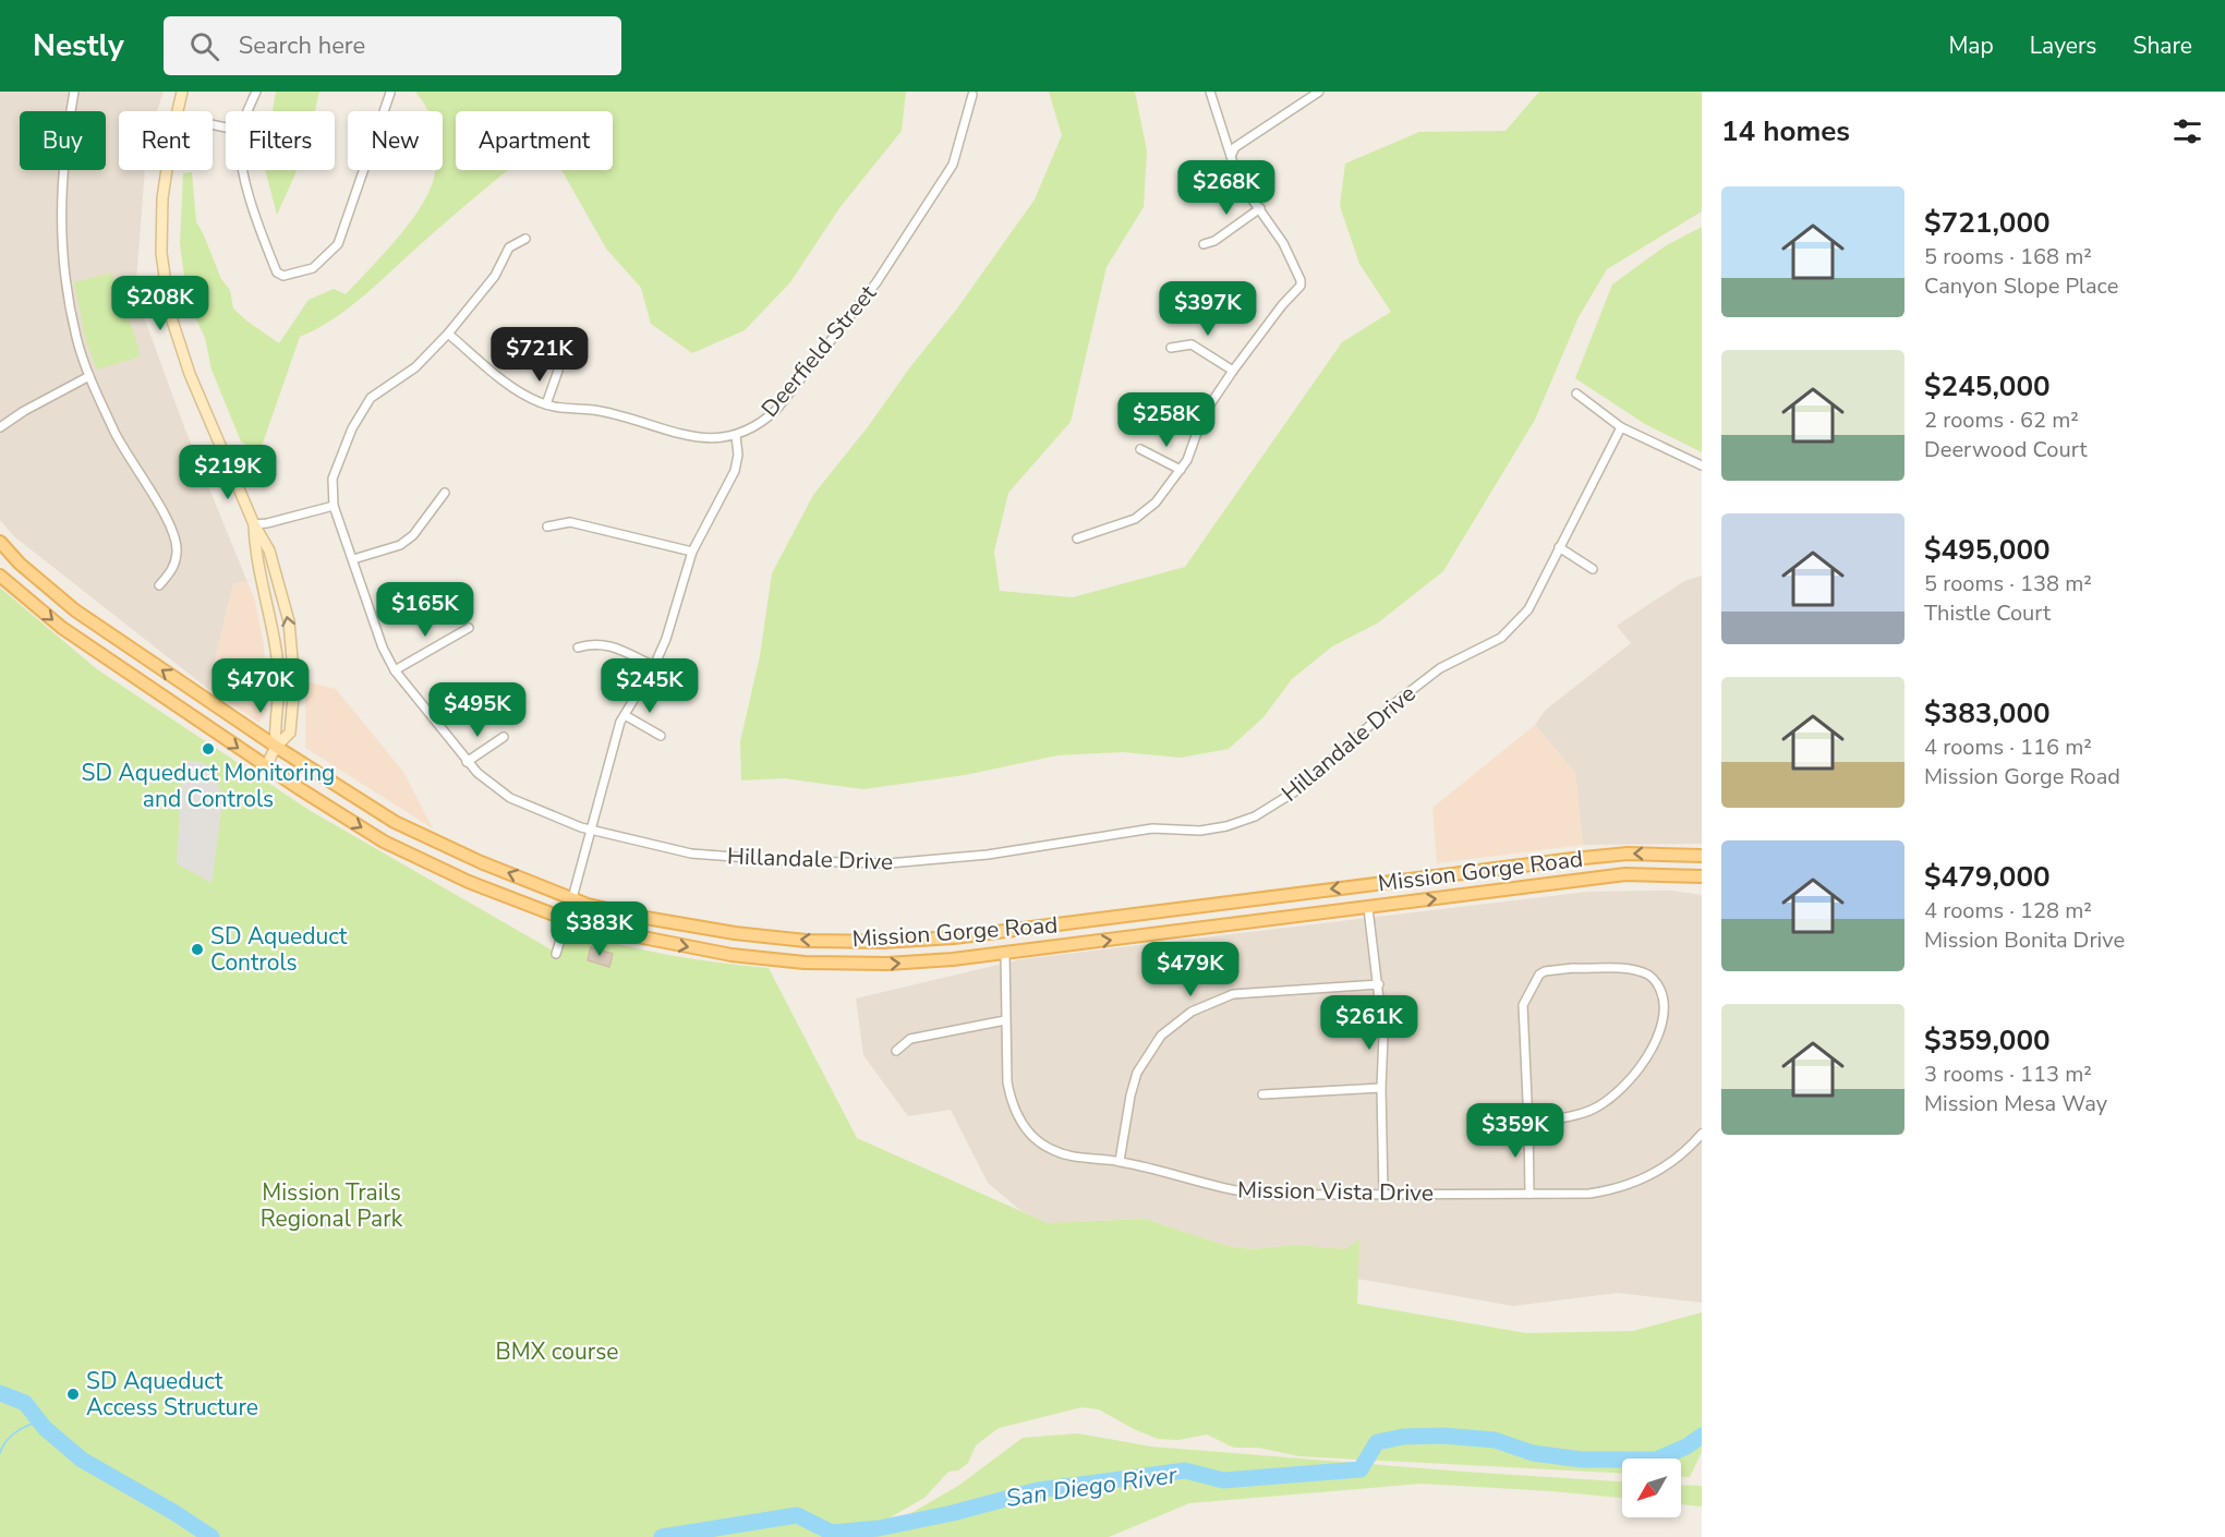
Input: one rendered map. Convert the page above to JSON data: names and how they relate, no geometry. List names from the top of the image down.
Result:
{
  "streets": {
    "main road": ["Mission Gorge Road"],
    "street": ["Deerfield Street", "Hillandale Drive", "Mission Vista Drive"]
  },
  "crossings": [
    ["Mission Gorge Road", "Mission Vista Drive"]
  ],
  "water": ["San Diego River"],
  "parks": ["Mission Trails Regional Park", "BMX course"],
  "places": ["SD Aqueduct Monitoring and Controls", "SD Aqueduct Controls", "SD Aqueduct Access Structure"],
  "north": "bottom left",
  "page": {
    "header": "Nestly",
    "search": "Search here",
    "nav": ["Map", "Layers", "Share"],
    "heading": "14 homes",
    "chip": [
      "Buy",
      "Rent",
      "Filters",
      "New",
      "Apartment"
    ],
    "price": [
      "$268K",
      "$208K",
      "$397K",
      "$721K",
      "$258K",
      "$219K",
      "$165K",
      "$470K",
      "$245K",
      "$495K",
      "$383K",
      "$479K",
      "$261K",
      "$359K"
    ],
    "list": [
      {
        "name": "$721,000",
        "note": "5 rooms · 168 m² · Canyon Slope Place"
      },
      {
        "name": "$245,000",
        "note": "2 rooms · 62 m² · Deerwood Court"
      },
      {
        "name": "$495,000",
        "note": "5 rooms · 138 m² · Thistle Court"
      },
      {
        "name": "$383,000",
        "note": "4 rooms · 116 m² · Mission Gorge Road"
      },
      {
        "name": "$479,000",
        "note": "4 rooms · 128 m² · Mission Bonita Drive"
      },
      {
        "name": "$359,000",
        "note": "3 rooms · 113 m² · Mission Mesa Way"
      }
    ]
  }
}
